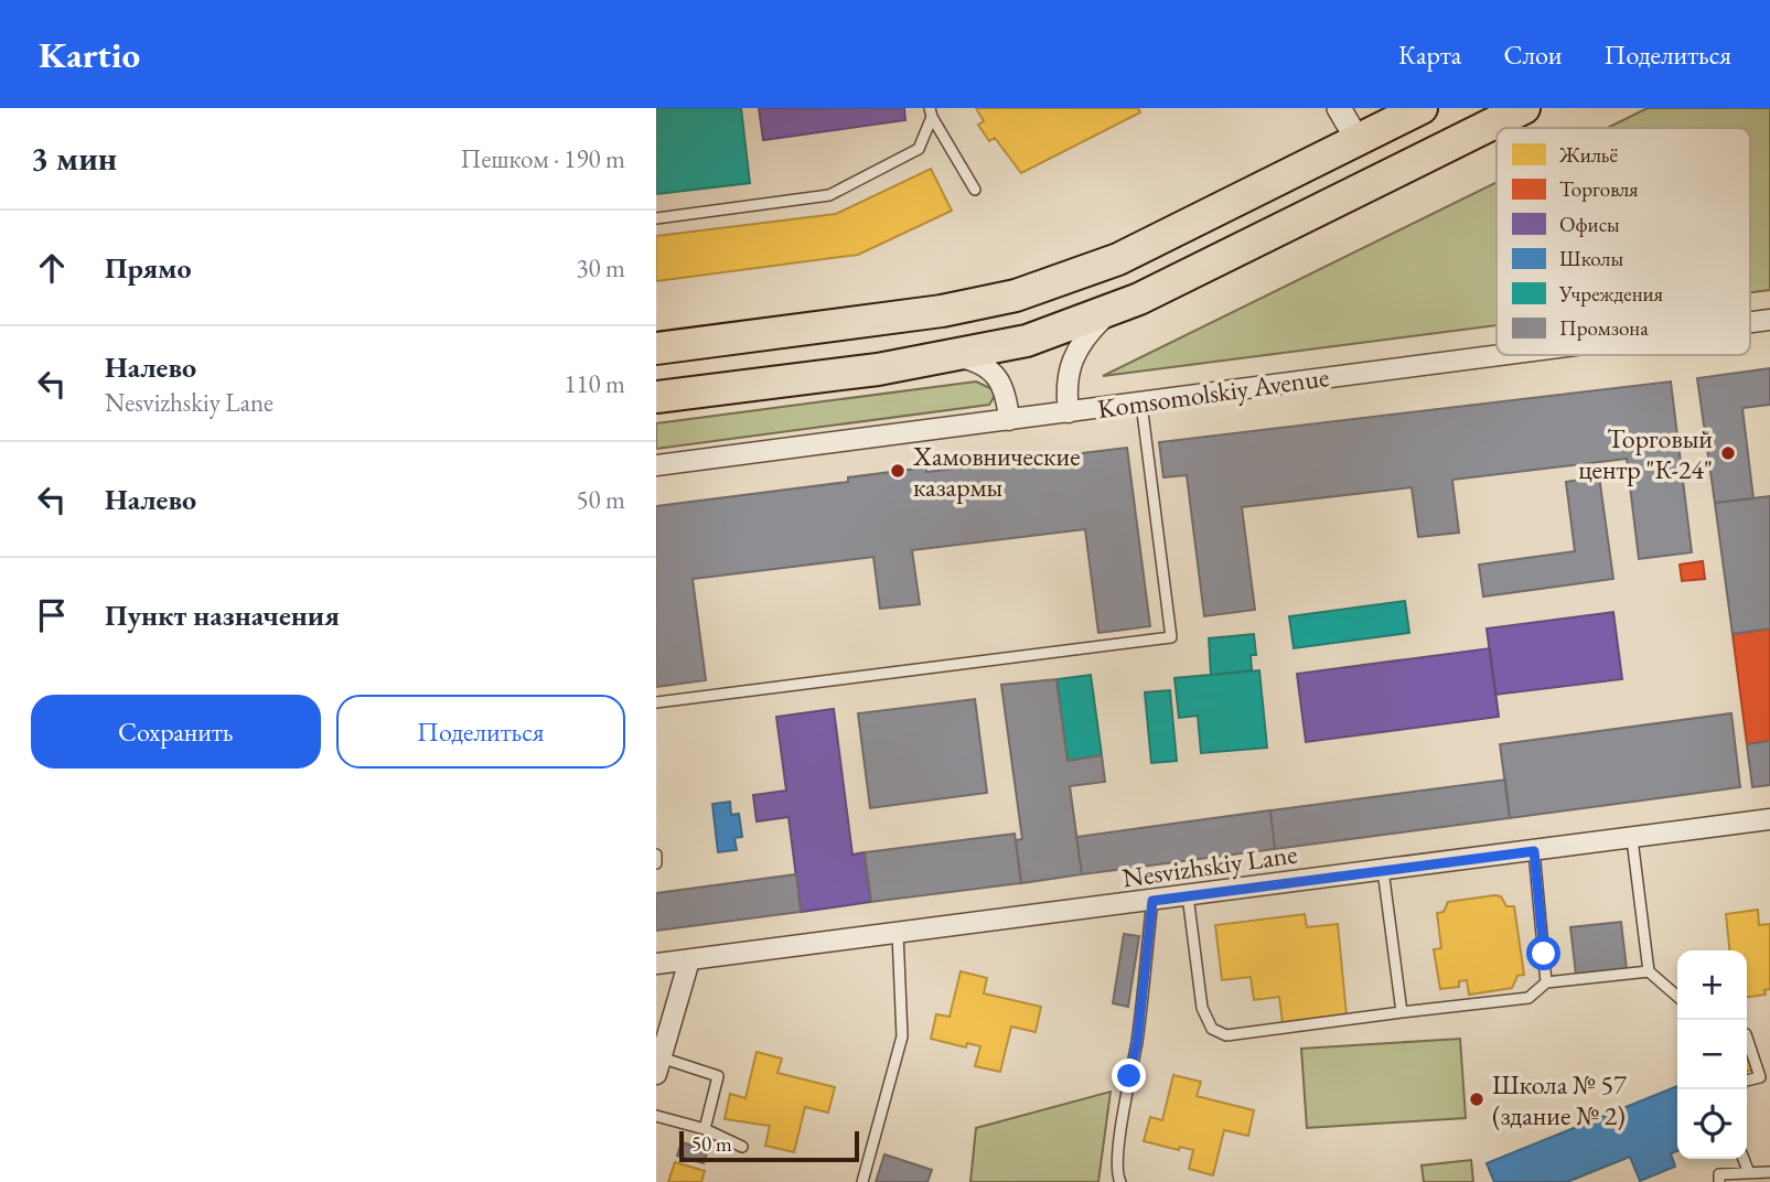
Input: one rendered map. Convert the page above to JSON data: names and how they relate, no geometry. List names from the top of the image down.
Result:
{
  "streets": {
    "street": ["Komsomolskiy Avenue", "Nesvizhskiy Lane"]
  },
  "places": ["Торговый центр \"К-24\"", "Хамовнические казармы", "Школа № 57 (здание № 2)"],
  "legend": [
    "Жильё",
    "Торговля",
    "Офисы",
    "Школы",
    "Учреждения",
    "Промзона"
  ],
  "scale_bar": "50 m",
  "page": {
    "header": "Kartio",
    "nav": ["Карта", "Слои", "Поделиться"],
    "heading": ["3 мин", "Пешком · 190 m"],
    "list": [
      ["Прямо", "30 m"],
      ["Налево", "Nesvizhskiy Lane", "110 m"],
      ["Налево", "50 m"],
      "Пункт назначения"
    ],
    "buttons": ["Сохранить", "Поделиться"],
    "map_buttons": ["+", "−"],
    "scale": "50 m"
  }
}
